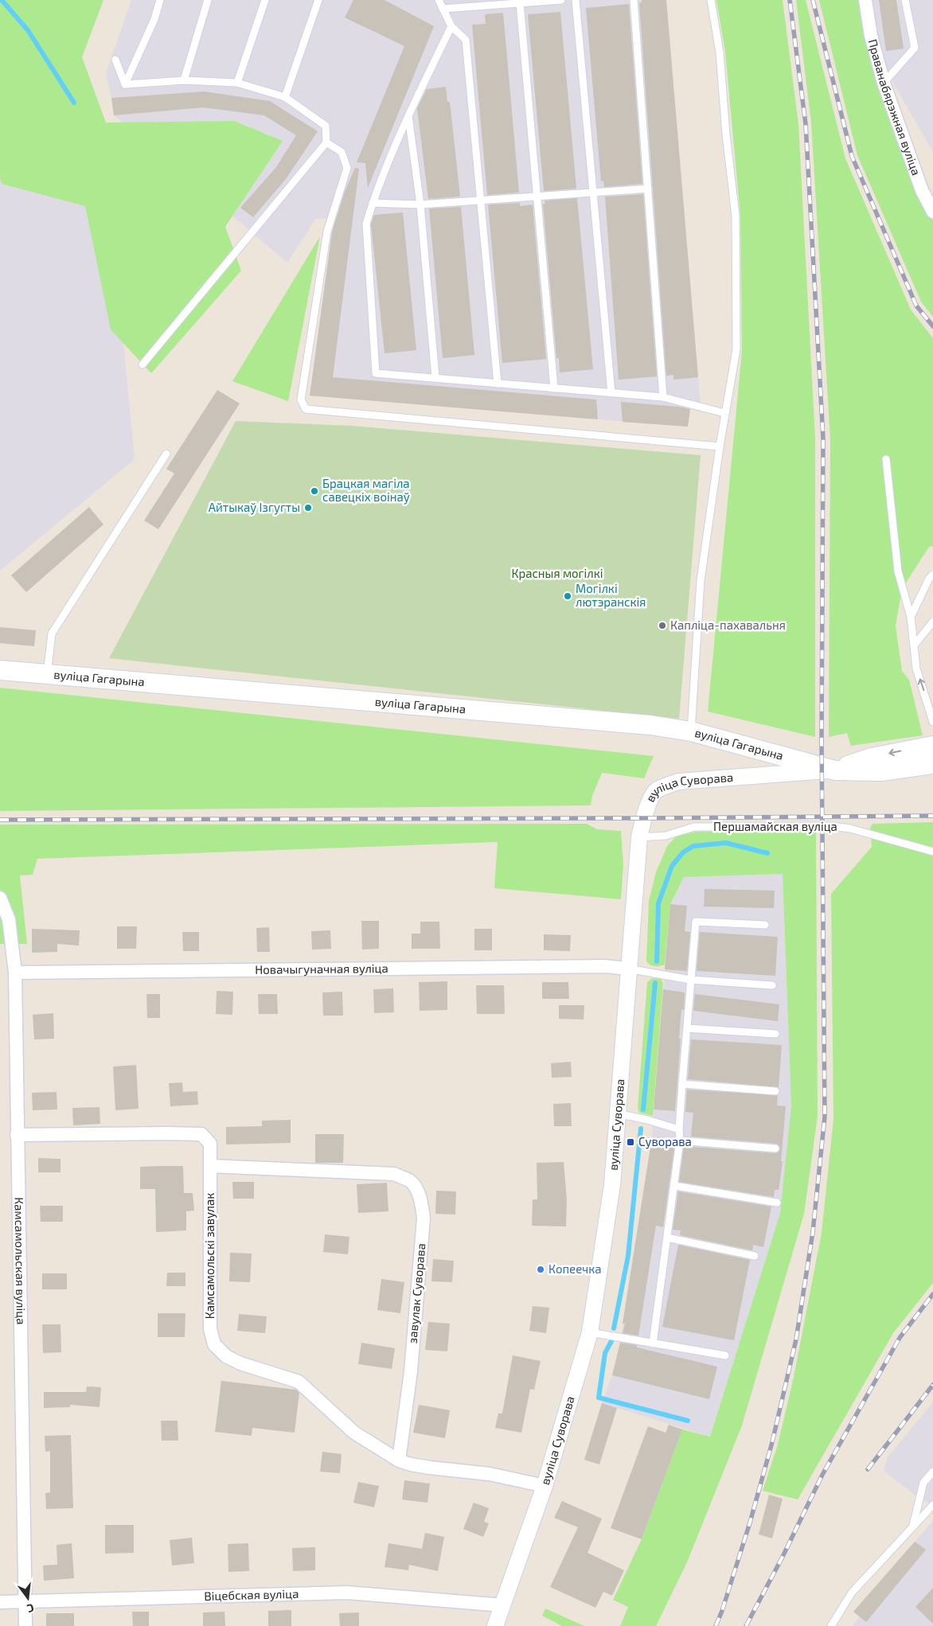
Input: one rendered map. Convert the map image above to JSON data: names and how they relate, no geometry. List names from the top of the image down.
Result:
{
  "streets": {
    "main road": ["вуліца Гагарына"],
    "street": [
      "Праванабярэжная вуліца",
      "вуліца Суворава",
      "Новачыгуначная вуліца",
      "Камсамольскі завулак",
      "Камсамольская вуліца",
      "завулак Суворава",
      "Віцебская вуліца"
    ],
    "lane": ["Першамайская вуліца"]
  },
  "crossings": [
    ["вуліца Гагарына", "вуліца Суворава"],
    ["вуліца Суворава", "Першамайская вуліца"],
    ["вуліца Суворава", "Новачыгуначная вуліца"],
    ["вуліца Суворава", "Віцебская вуліца"],
    ["Новачыгуначная вуліца", "Камсамольская вуліца"],
    ["Камсамольскі завулак", "Камсамольская вуліца"],
    ["Камсамольскі завулак", "завулак Суворава"],
    ["Камсамольская вуліца", "Віцебская вуліца"]
  ],
  "parks": ["Красныя могілкі"],
  "places": {
    "other": [
      "Брацкая магіла савецкіх воінаў",
      "Айтыкаў Ізгугты",
      "Могілкі лютэранскія",
      "Капліца-пахавальня",
      "Копеечка"
    ],
    "transit": ["Суворава"]
  },
  "north": "bottom"
}
